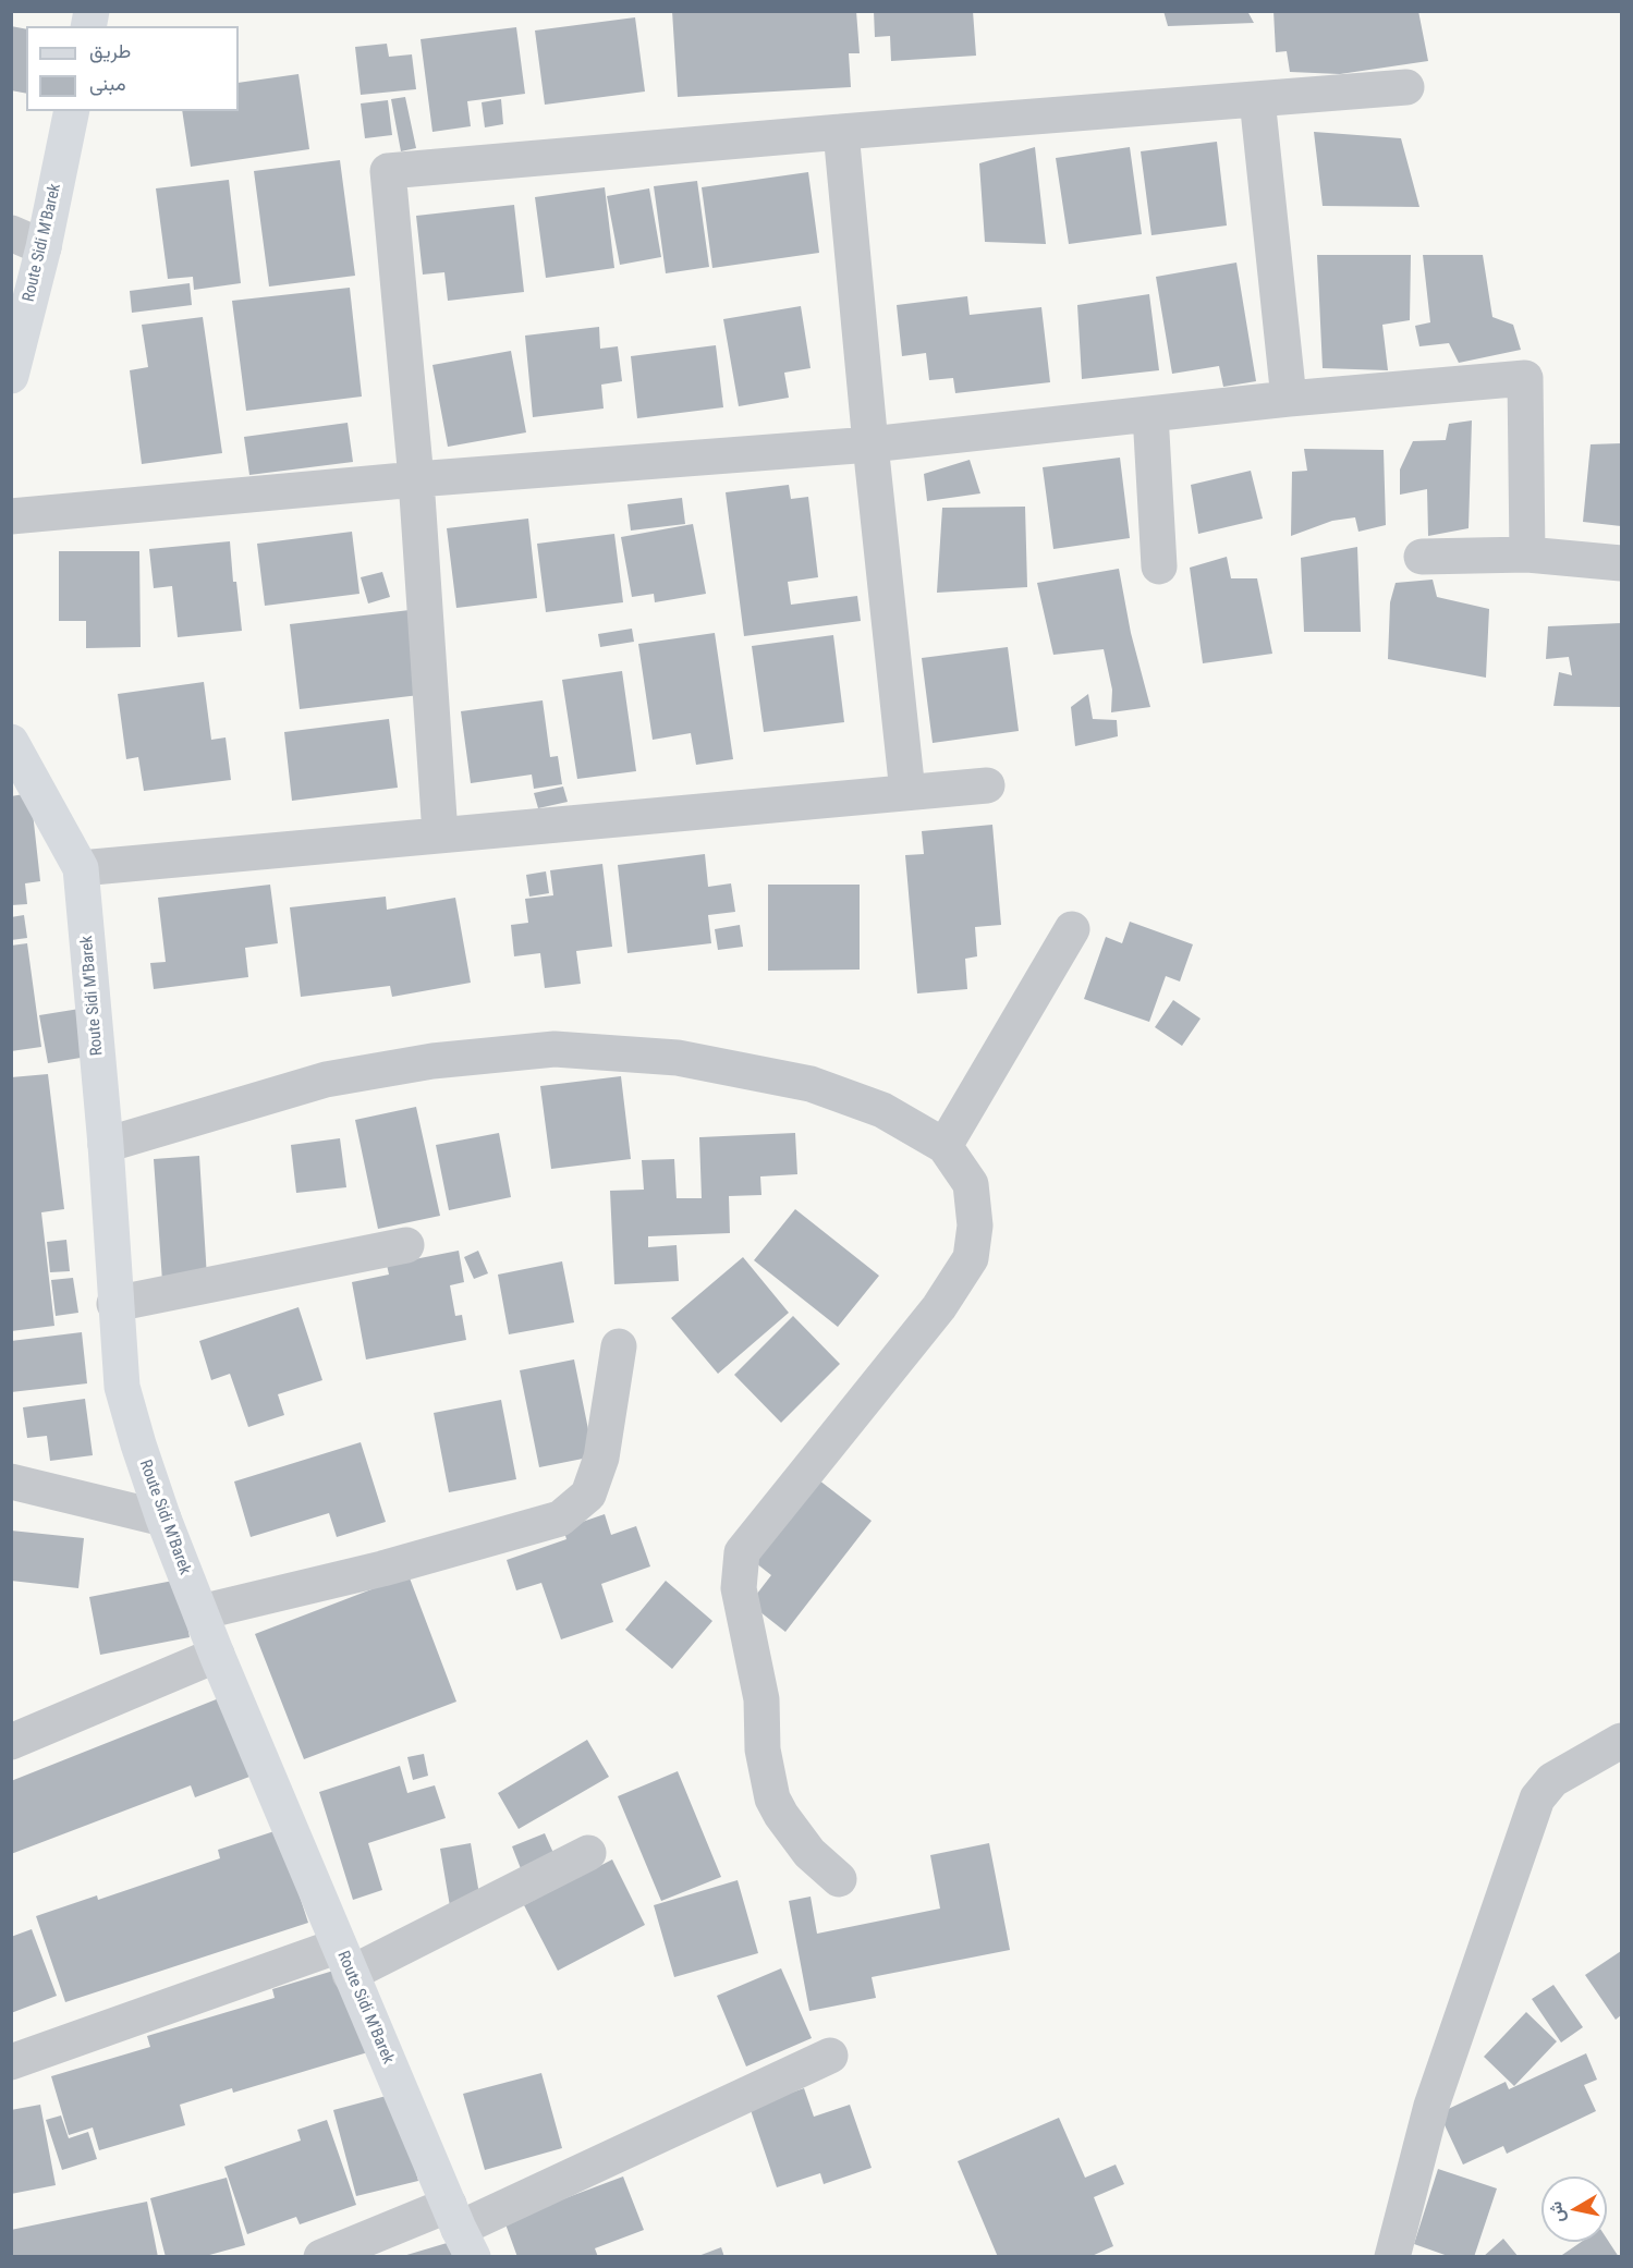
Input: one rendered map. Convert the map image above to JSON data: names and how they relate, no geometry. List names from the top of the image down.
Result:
{
  "streets": {
    "street": ["Route Sidi M'Barek"]
  },
  "legend": ["طريق", "مبنى"],
  "north": "left"
}
